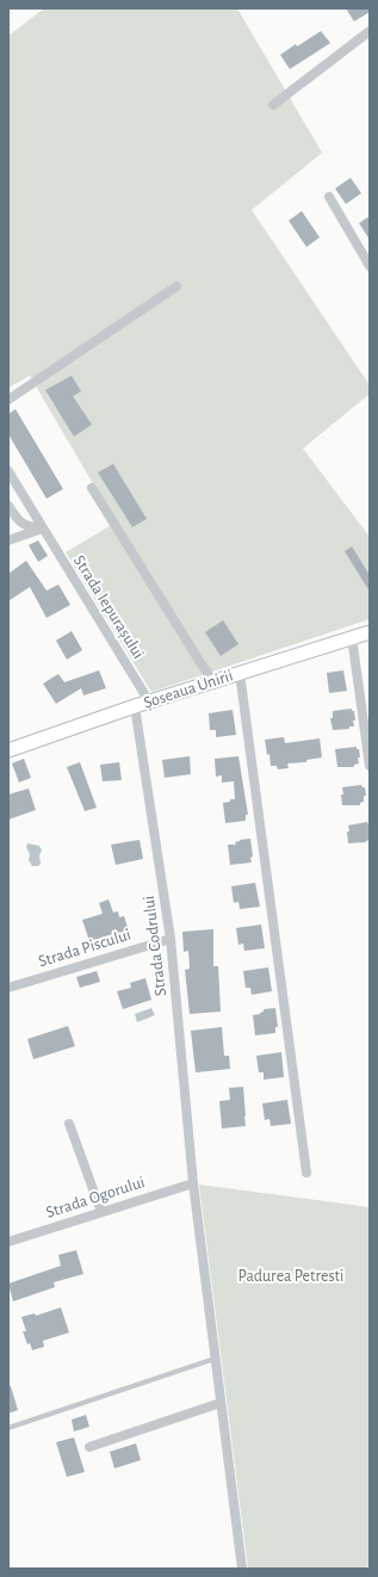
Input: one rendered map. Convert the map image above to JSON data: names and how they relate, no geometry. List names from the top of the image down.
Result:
{
  "streets": {
    "main road": ["Șoseaua Unirii"],
    "street": [
      "Strada Iepurașului",
      "Strada Codrului",
      "Strada Piscului",
      "Strada Ogorului"
    ]
  },
  "crossings": [
    ["Strada Iepurașului", "Șoseaua Unirii"],
    ["Șoseaua Unirii", "Strada Codrului"],
    ["Strada Codrului", "Strada Piscului"],
    ["Strada Codrului", "Strada Ogorului"]
  ],
  "parks": ["Padurea Petresti"]
}
